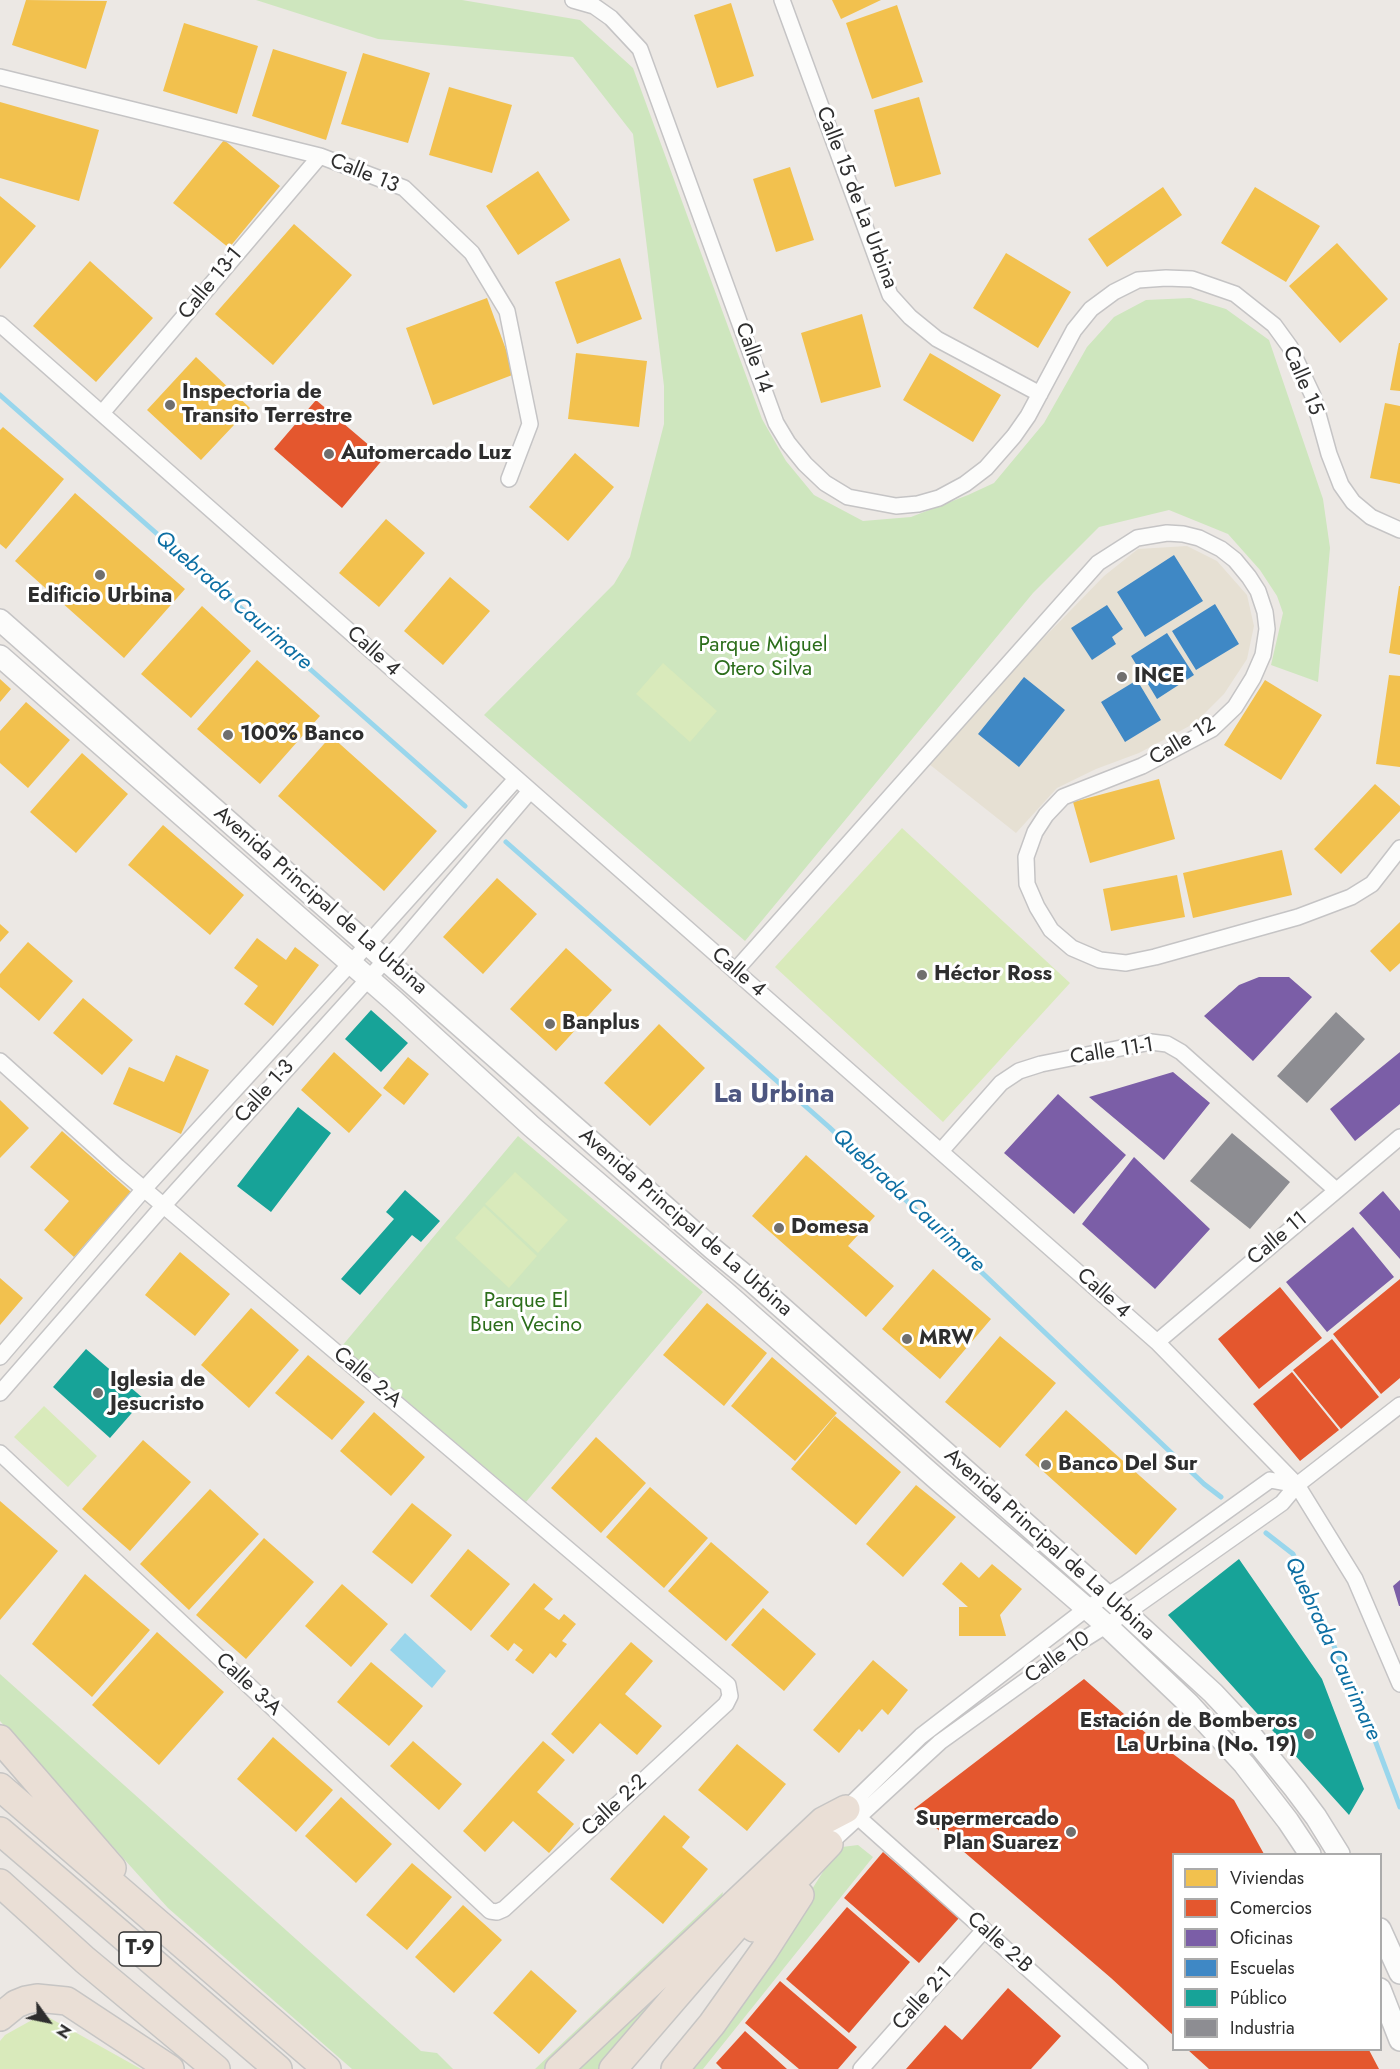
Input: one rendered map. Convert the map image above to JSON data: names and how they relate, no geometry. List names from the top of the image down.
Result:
{
  "streets": {
    "highway": ["T-9"],
    "main road": ["Avenida Principal de La Urbina"],
    "street": [
      "Calle 13",
      "Calle 15 de La Urbina",
      "Calle 13-1",
      "Calle 14",
      "Calle 15",
      "Calle 4",
      "Calle 12",
      "Calle 11-1",
      "Calle 1-3",
      "Calle 11",
      "Calle 2-A",
      "Calle 10",
      "Calle 3-A",
      "Calle 2-2",
      "Calle 2-B",
      "Calle 2-1"
    ]
  },
  "crossings": [
    ["Calle 13", "Calle 13-1"],
    ["Calle 15 de La Urbina", "Calle 14"],
    ["Calle 15 de La Urbina", "Calle 15"],
    ["Calle 13-1", "Calle 4"],
    ["Calle 14", "Calle 15"],
    ["Calle 4", "Calle 12"],
    ["Calle 4", "Calle 11-1"],
    ["Calle 4", "Calle 1-3"],
    ["Calle 4", "Calle 11"],
    ["Calle 4", "Calle 10"],
    ["Avenida Principal de La Urbina", "Calle 1-3"],
    ["Avenida Principal de La Urbina", "Calle 10"],
    ["Calle 11-1", "Calle 11"],
    ["Calle 1-3", "Calle 2-A"],
    ["Calle 2-A", "Calle 2-2"],
    ["Calle 10", "Calle 2-B"],
    ["Calle 3-A", "Calle 2-2"],
    ["Calle 2-B", "Calle 2-1"]
  ],
  "districts": ["La Urbina"],
  "water": ["Quebrada Caurimare"],
  "parks": ["Parque Miguel Otero Silva", "Parque El Buen Vecino"],
  "places": [
    "Inspectoria de Transito Terrestre",
    "Automercado Luz",
    "Edificio Urbina",
    "INCE",
    "100% Banco",
    "Héctor Ross",
    "Banplus",
    "Domesa",
    "MRW",
    "Iglesia de Jesucristo",
    "Banco Del Sur",
    "Estación de Bomberos La Urbina (No. 19)",
    "Supermercado Plan Suarez"
  ],
  "legend": [
    "Viviendas",
    "Comercios",
    "Oficinas",
    "Escuelas",
    "Público",
    "Industria"
  ],
  "north": "bottom right"
}
